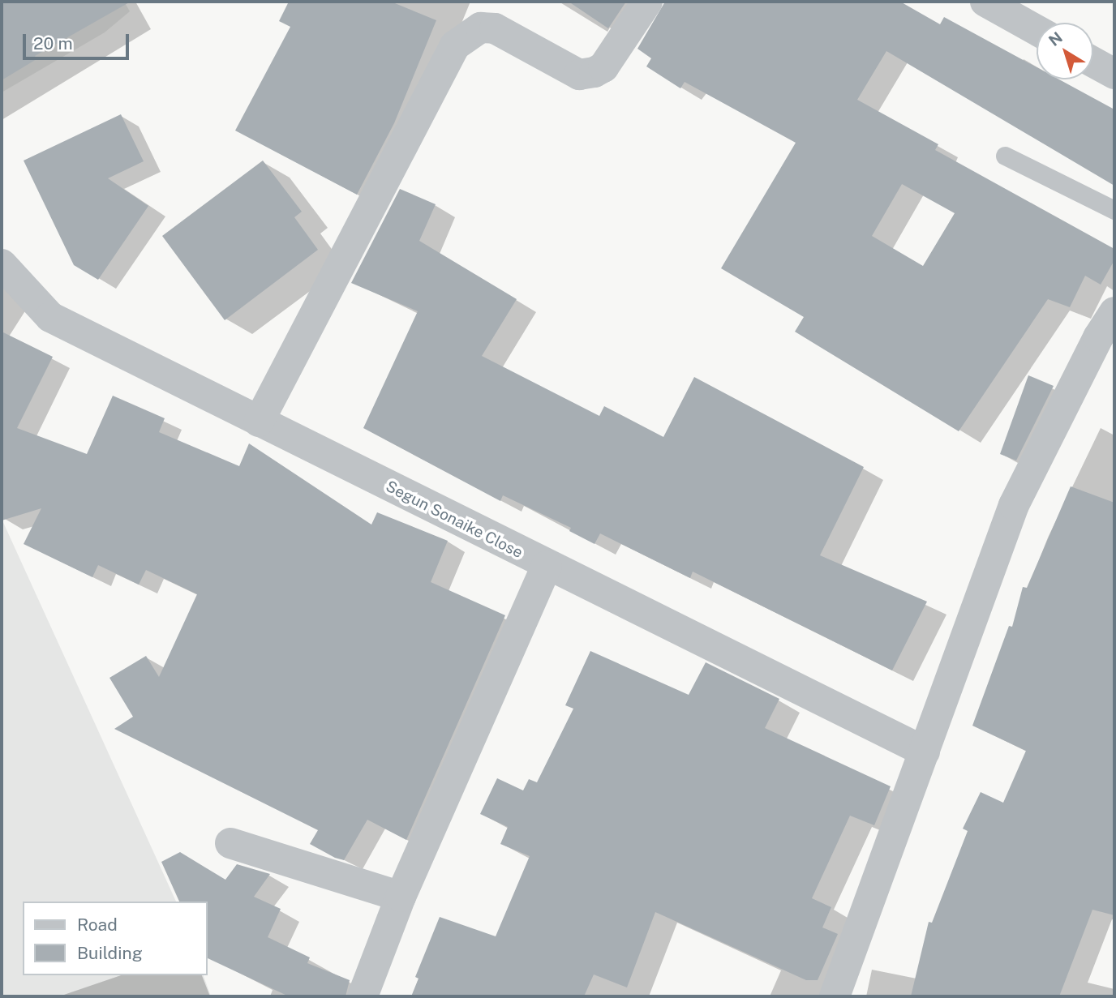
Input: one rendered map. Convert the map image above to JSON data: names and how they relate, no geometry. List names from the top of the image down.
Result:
{
  "streets": {
    "street": ["Segun Sonaike Close"]
  },
  "legend": ["Road", "Building"],
  "scale_bar": "20 m",
  "north": "top left"
}
